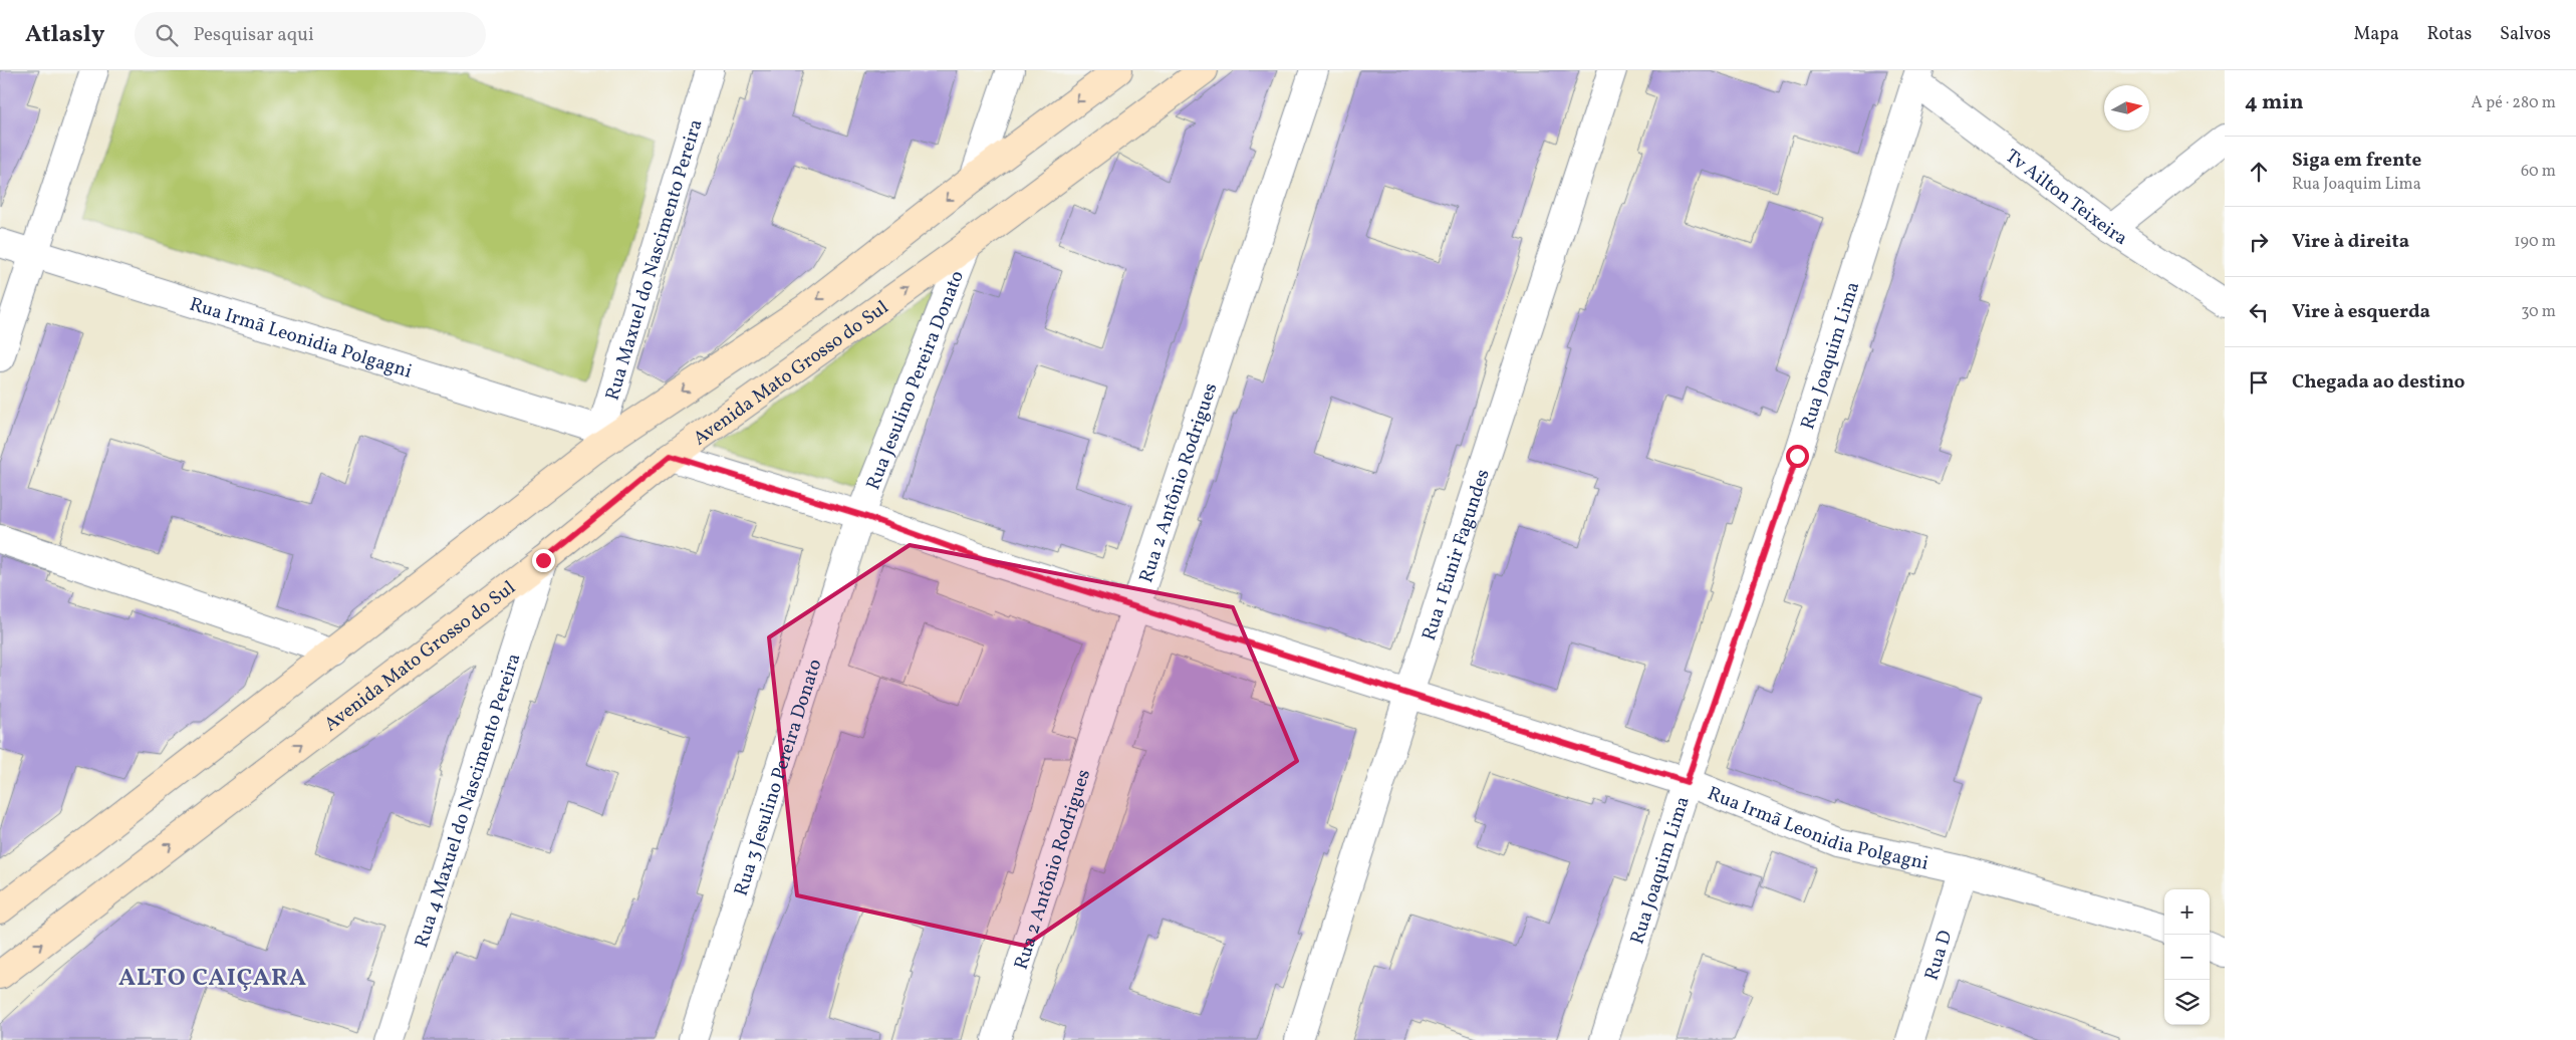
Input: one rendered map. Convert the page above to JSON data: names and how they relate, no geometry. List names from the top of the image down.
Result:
{
  "streets": {
    "main road": ["Avenida Mato Grosso do Sul"],
    "street": [
      "Tv Ailton Teixeira",
      "Rua Maxuel do Nascimento Pereira",
      "Rua Irmã Leonidia Polgagni",
      "Rua Joaquim Lima",
      "Rua Jesulino Pereira Donato",
      "Rua 2 Antônio Rodrigues",
      "Rua 1 Eunir Fagundes",
      "Rua 3 Jesulino Pereira Donato",
      "Rua 4 Maxuel do Nascimento Pereira",
      "Rua D"
    ]
  },
  "crossings": [
    ["Tv Ailton Teixeira", "Rua Joaquim Lima"],
    ["Rua Maxuel do Nascimento Pereira", "Rua Irmã Leonidia Polgagni"],
    ["Rua Irmã Leonidia Polgagni", "Rua Joaquim Lima"],
    ["Rua Irmã Leonidia Polgagni", "Avenida Mato Grosso do Sul"],
    ["Rua Irmã Leonidia Polgagni", "Rua Jesulino Pereira Donato"],
    ["Rua Irmã Leonidia Polgagni", "Rua 2 Antônio Rodrigues"],
    ["Rua Irmã Leonidia Polgagni", "Rua 1 Eunir Fagundes"],
    ["Rua Irmã Leonidia Polgagni", "Rua 3 Jesulino Pereira Donato"],
    ["Rua Irmã Leonidia Polgagni", "Rua D"],
    ["Avenida Mato Grosso do Sul", "Rua Jesulino Pereira Donato"],
    ["Avenida Mato Grosso do Sul", "Rua 4 Maxuel do Nascimento Pereira"],
    ["Rua Jesulino Pereira Donato", "Rua 3 Jesulino Pereira Donato"]
  ],
  "districts": ["ALTO CAIÇARA"],
  "north": "right",
  "page": {
    "header": "Atlasly",
    "search": "Pesquisar aqui",
    "nav": ["Mapa", "Rotas", "Salvos"],
    "heading": ["4 min", "A pé · 280 m"],
    "list": [
      ["Siga em frente", "Rua Joaquim Lima", "60 m"],
      ["Vire à direita", "190 m"],
      ["Vire à esquerda", "30 m"],
      "Chegada ao destino"
    ],
    "map_buttons": ["+", "−"]
  }
}
